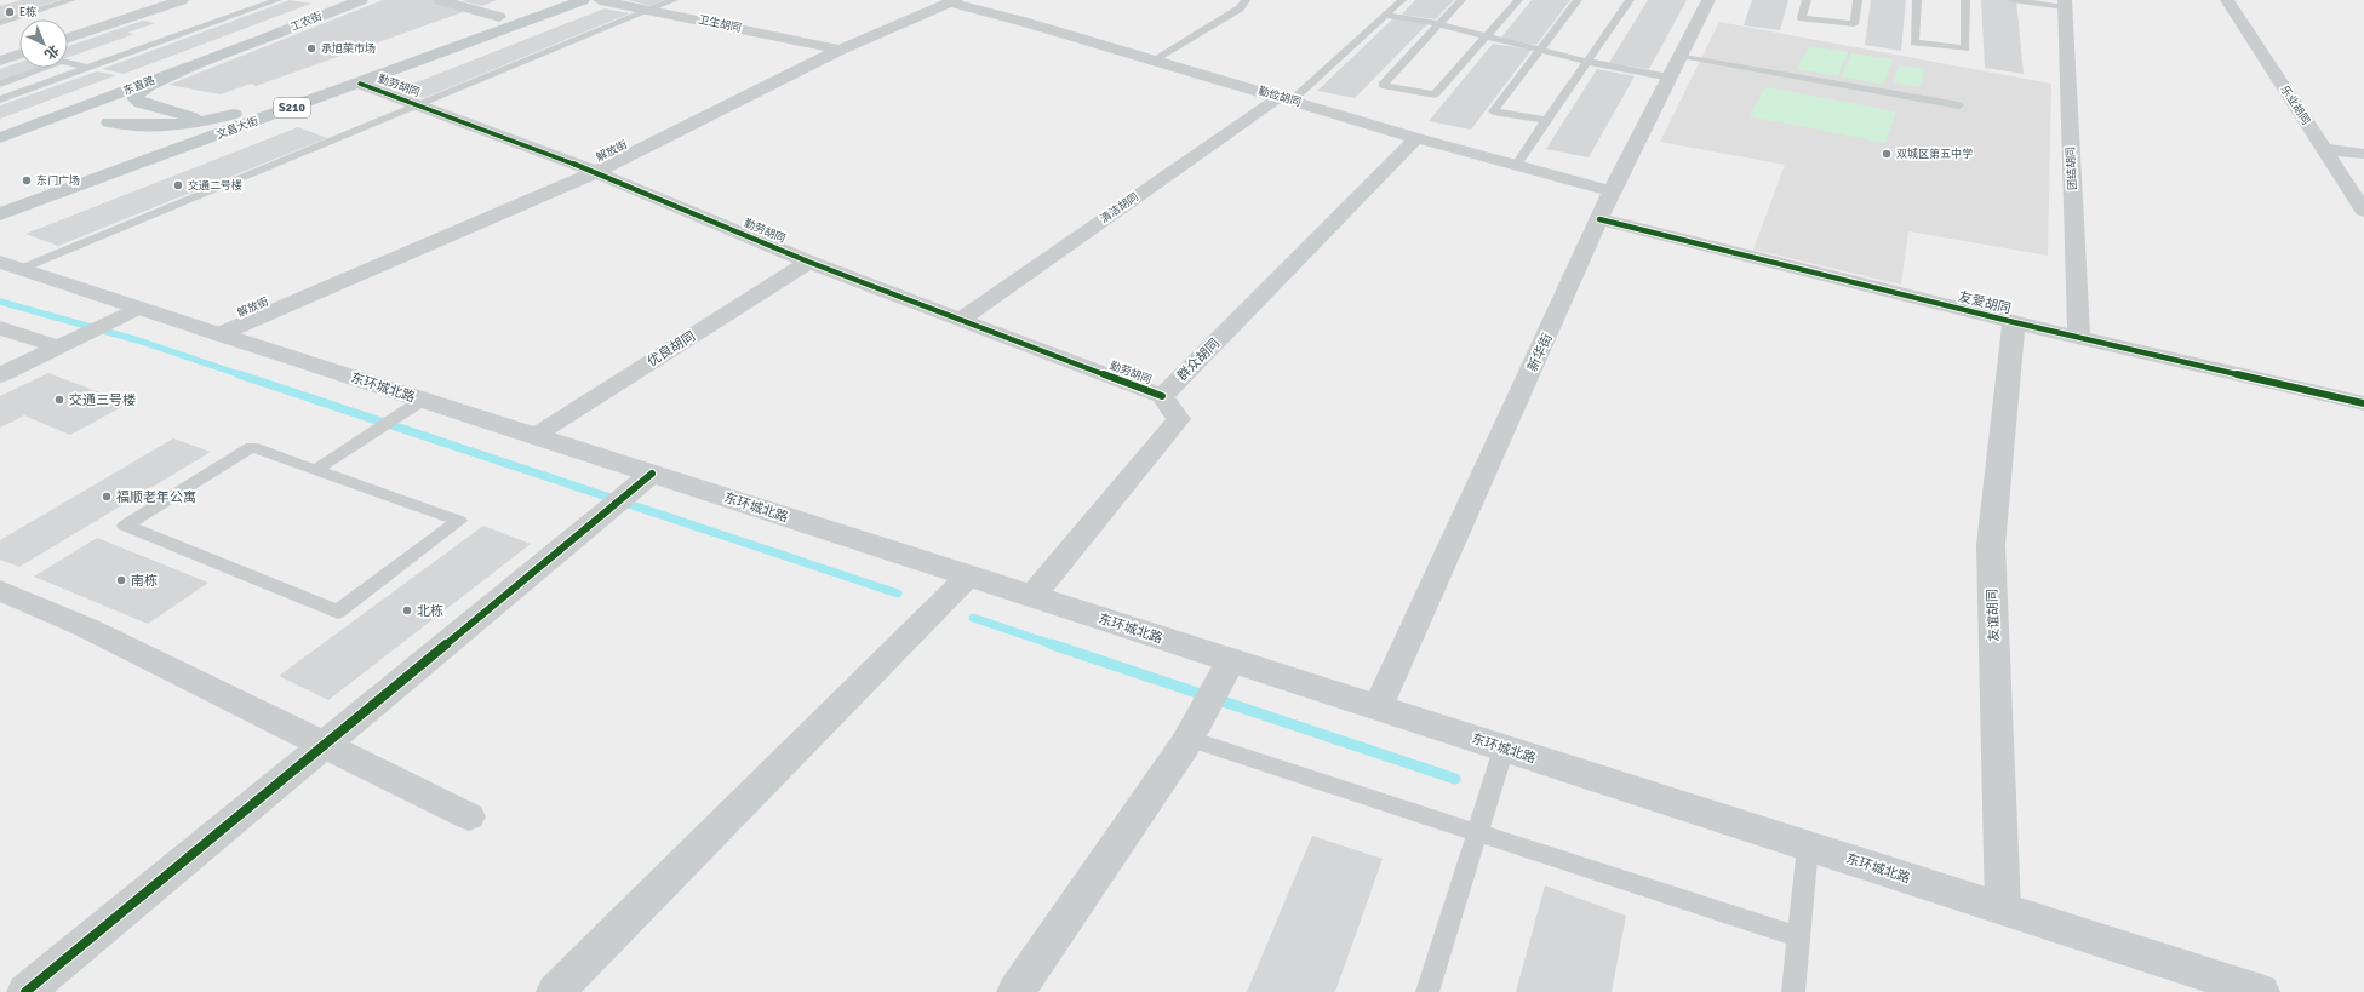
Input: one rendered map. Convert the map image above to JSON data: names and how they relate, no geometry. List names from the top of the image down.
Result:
{
  "streets": {
    "main road": [
      "工农街",
      "东直路",
      "S210",
      "文昌大街",
      "东环城北路"
    ],
    "street": [
      "卫生胡同",
      "勤劳胡同",
      "勤俭胡同",
      "乐业胡同",
      "解放街",
      "团结胡同",
      "清洁胡同",
      "友爱胡同",
      "优良胡同",
      "新华街",
      "群众胡同",
      "友谊胡同"
    ]
  },
  "crossings": [
    ["工农街", "东直路"],
    ["卫生胡同", "解放街"],
    ["勤劳胡同", "文昌大街"],
    ["勤劳胡同", "解放街"],
    ["勤劳胡同", "清洁胡同"],
    ["勤劳胡同", "优良胡同"],
    ["勤劳胡同", "群众胡同"],
    ["勤俭胡同", "解放街"],
    ["勤俭胡同", "清洁胡同"],
    ["勤俭胡同", "新华街"],
    ["勤俭胡同", "群众胡同"],
    ["解放街", "东环城北路"],
    ["团结胡同", "友爱胡同"],
    ["友爱胡同", "新华街"],
    ["友爱胡同", "友谊胡同"],
    ["优良胡同", "东环城北路"],
    ["新华街", "东环城北路"],
    ["东环城北路", "友谊胡同"]
  ],
  "places": [
    "E栋",
    "承旭菜市场",
    "双城区第五中学",
    "东门广场",
    "交通二号楼",
    "交通三号楼",
    "福顺老年公寓",
    "南栋",
    "北栋"
  ],
  "north": "bottom right"
}
